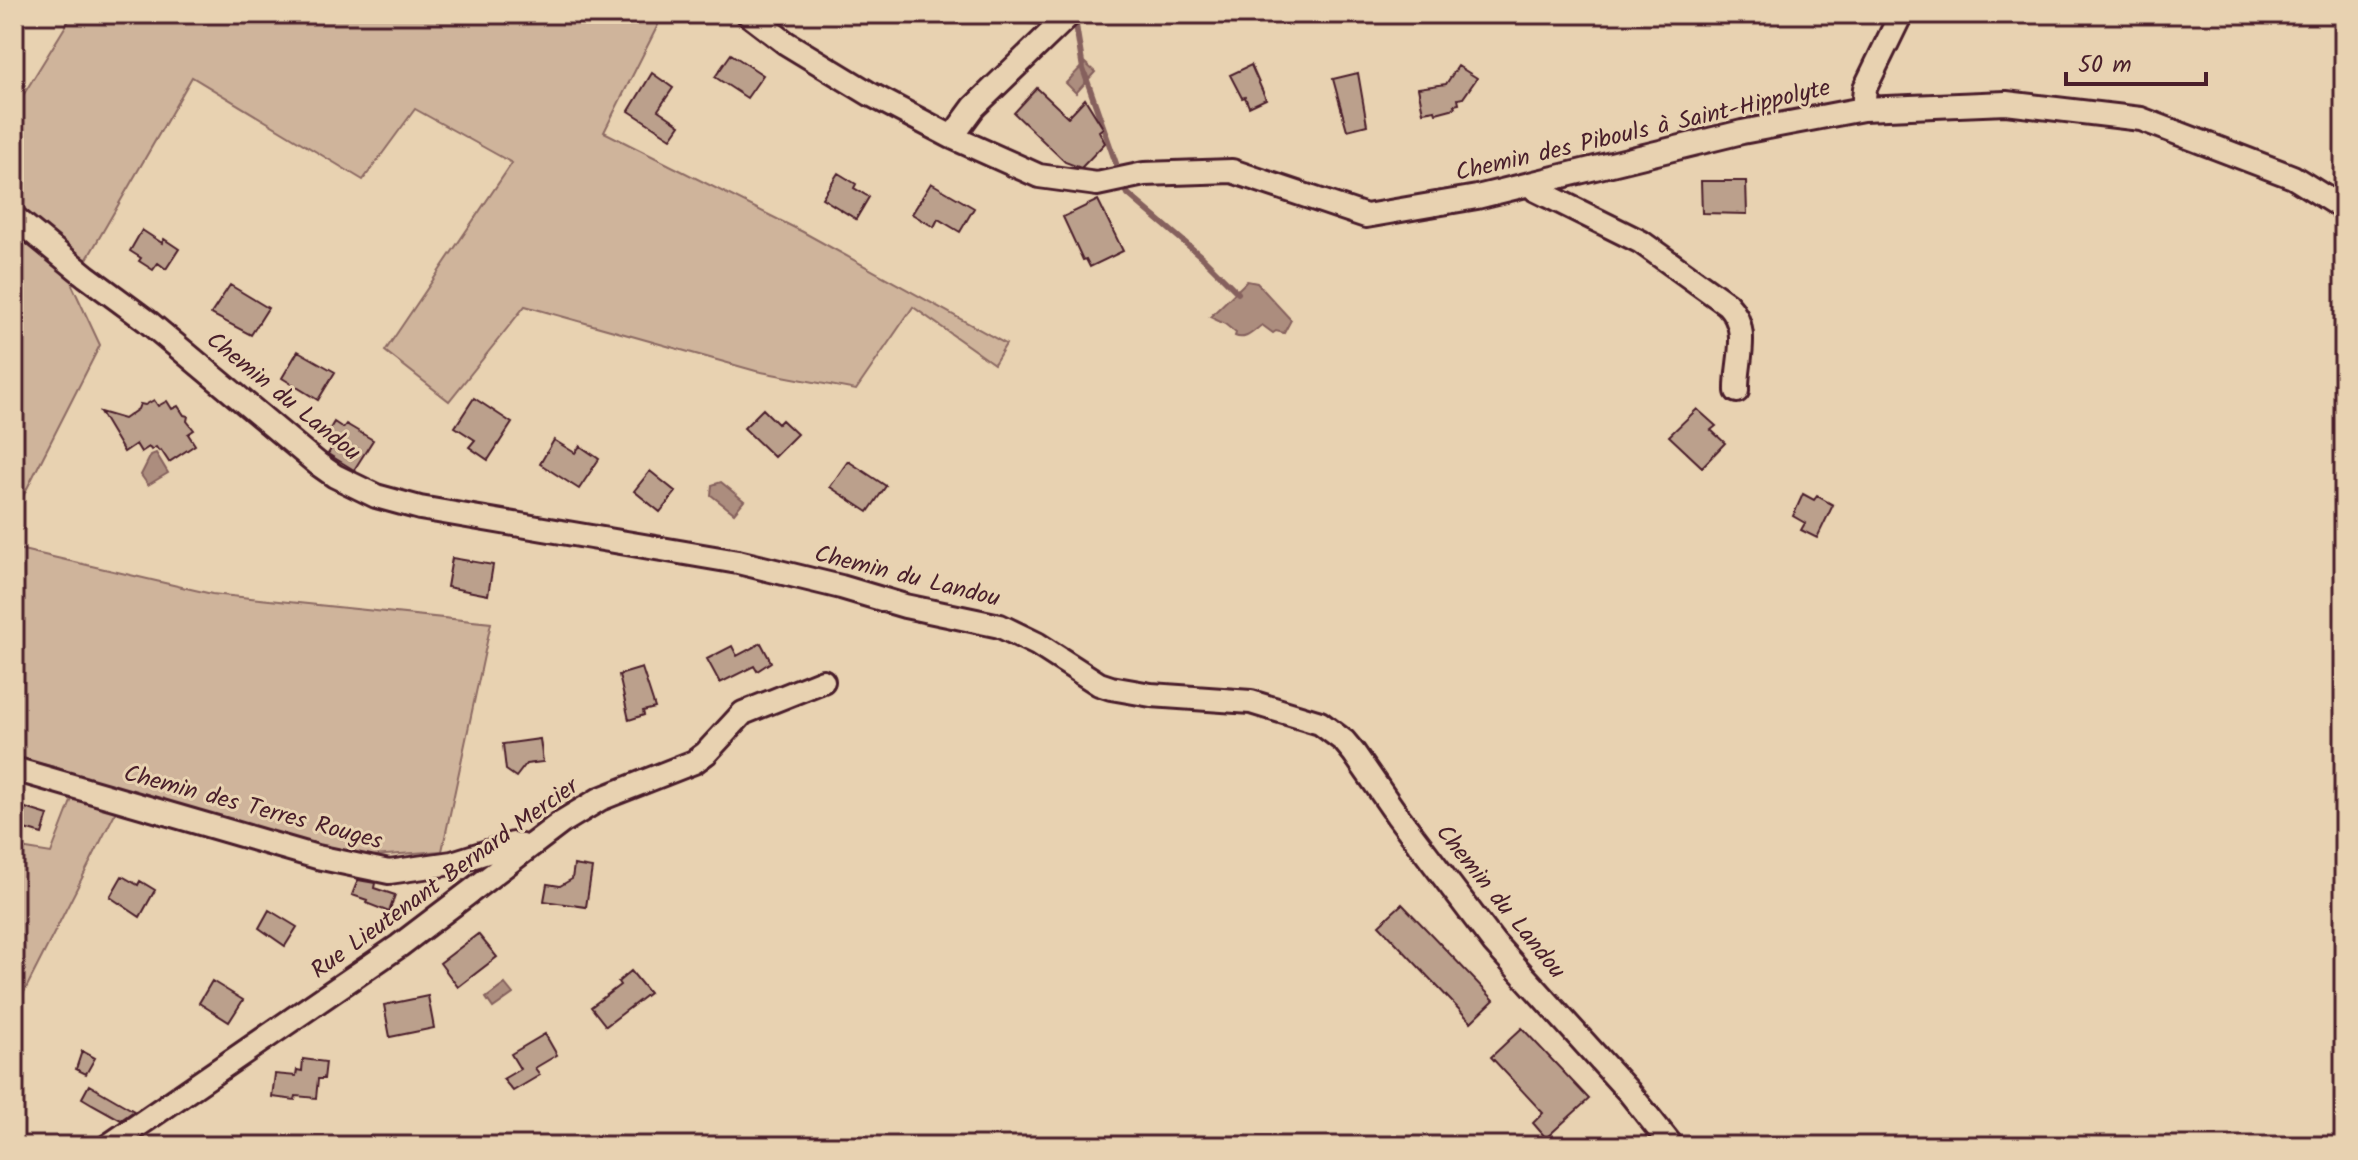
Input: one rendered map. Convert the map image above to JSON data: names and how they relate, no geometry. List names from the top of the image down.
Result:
{
  "streets": {
    "street": [
      "Chemin des Pibouls à Saint-Hippolyte",
      "Chemin du Landou",
      "Chemin des Terres Rouges",
      "Rue Lieutenant Bernard Mercier"
    ]
  },
  "crossings": [
    ["Chemin des Terres Rouges", "Rue Lieutenant Bernard Mercier"]
  ],
  "scale_bar": "50 m"
}
